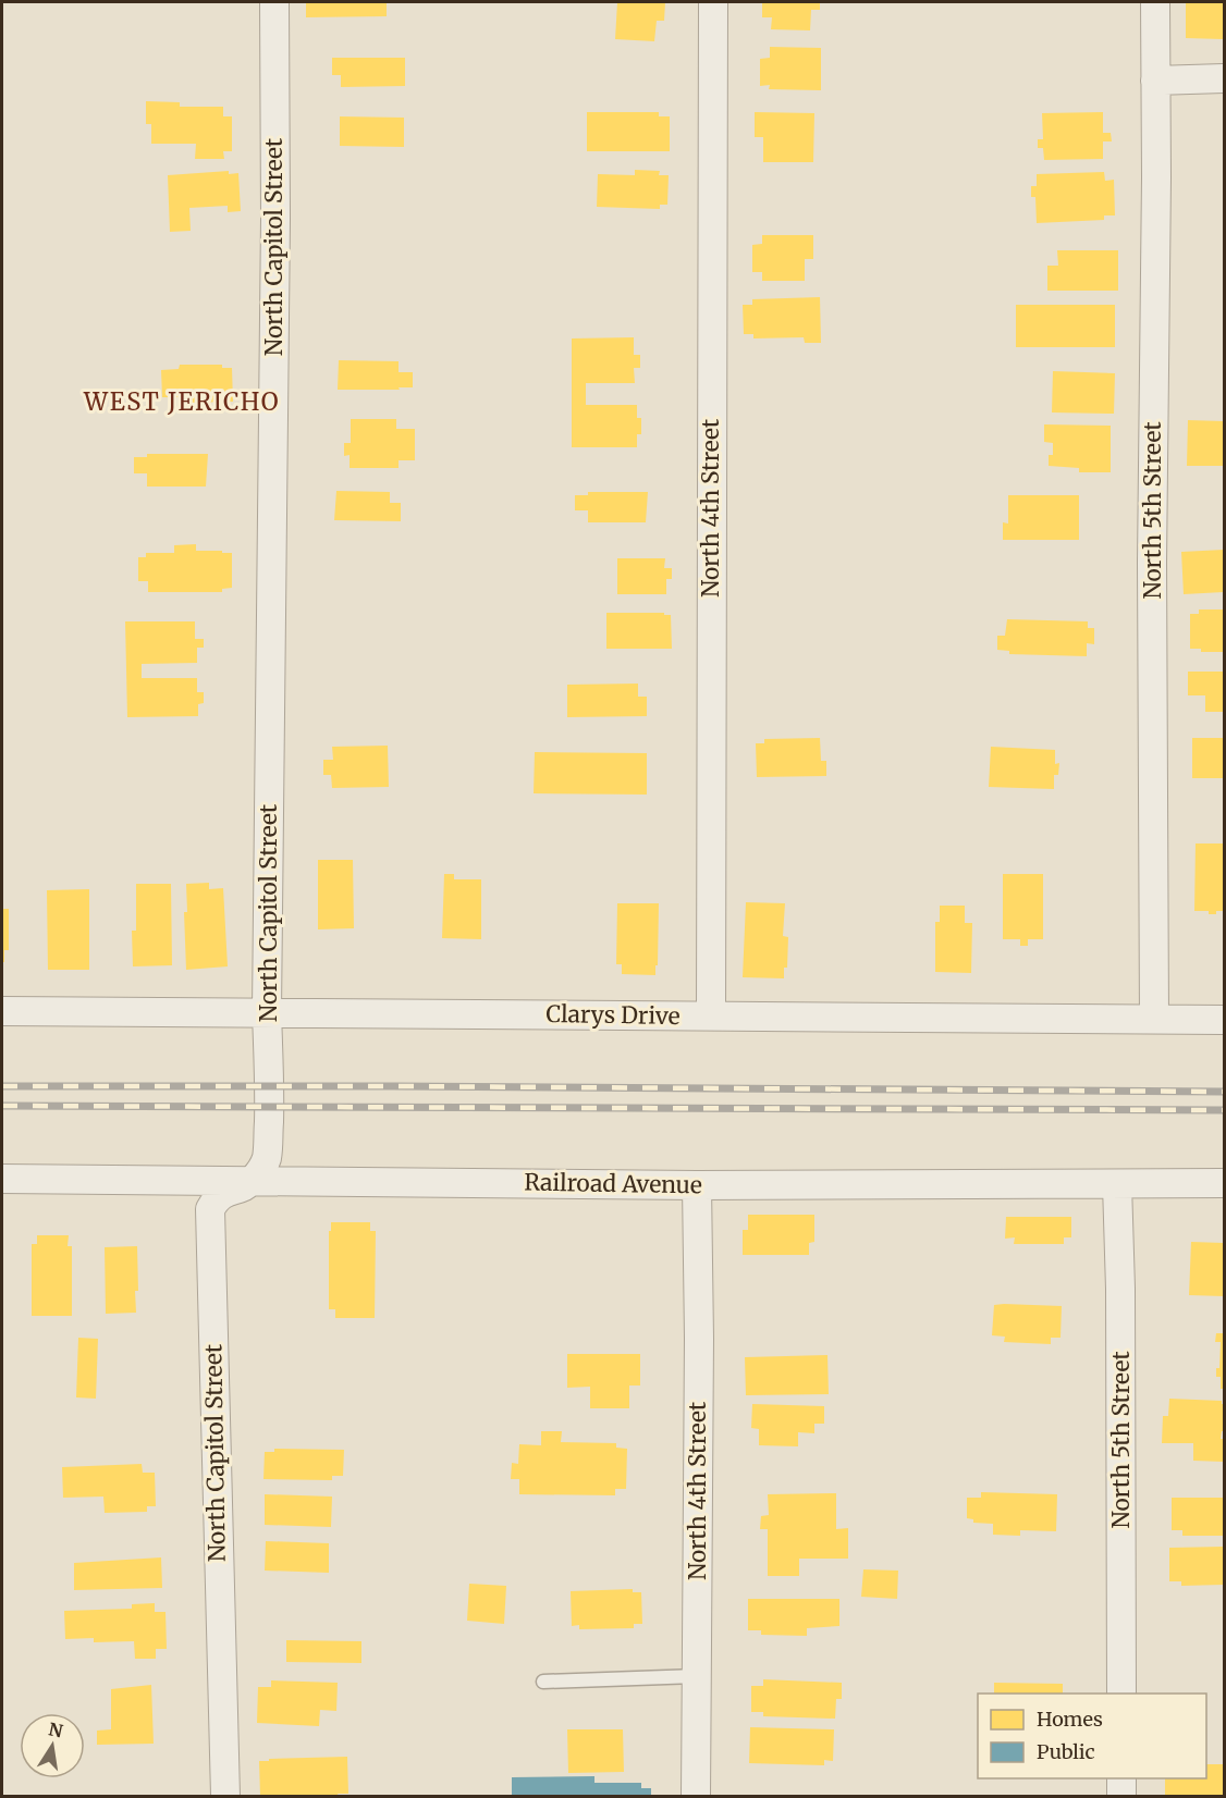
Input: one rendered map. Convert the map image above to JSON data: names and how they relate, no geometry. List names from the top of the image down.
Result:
{
  "streets": {
    "street": [
      "North Capitol Street",
      "North 4th Street",
      "North 5th Street",
      "Clarys Drive",
      "Railroad Avenue"
    ]
  },
  "crossings": [
    ["North Capitol Street", "Clarys Drive"],
    ["North Capitol Street", "Railroad Avenue"],
    ["North 4th Street", "Clarys Drive"],
    ["North 4th Street", "Railroad Avenue"],
    ["North 5th Street", "Clarys Drive"],
    ["North 5th Street", "Railroad Avenue"]
  ],
  "districts": ["WEST JERICHO"],
  "legend": ["Homes", "Public"],
  "north": "top"
}
